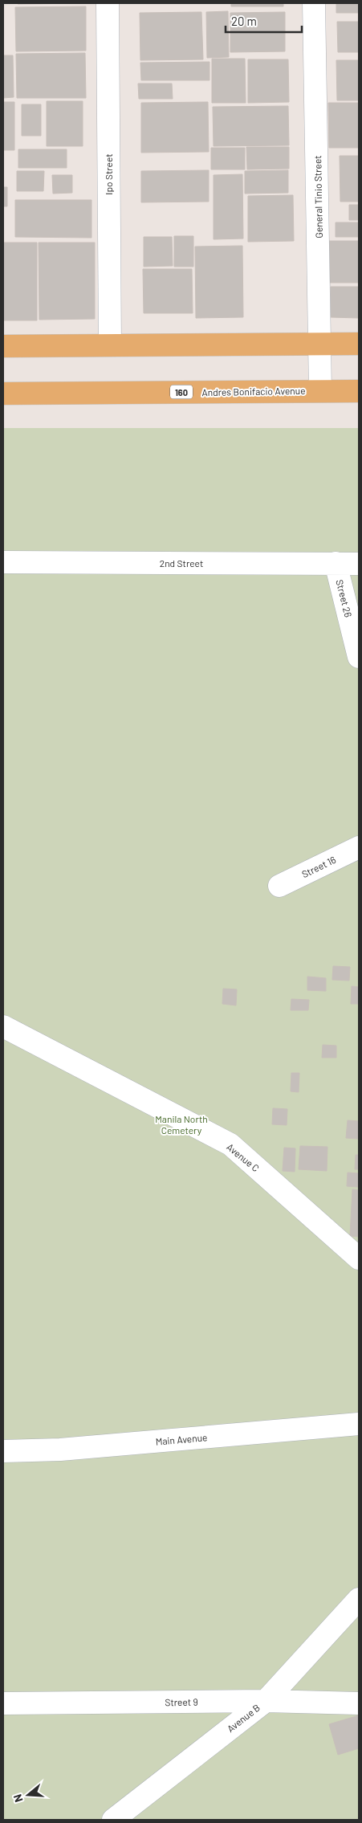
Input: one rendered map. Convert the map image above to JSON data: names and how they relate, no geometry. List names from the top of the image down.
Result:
{
  "streets": {
    "main road": ["Andres Bonifacio Avenue", "160"],
    "street": [
      "Ipo Street",
      "General Tinio Street",
      "2nd Street",
      "Street 26",
      "Street 16",
      "Avenue C",
      "Main Avenue",
      "Street 9",
      "Avenue B"
    ]
  },
  "crossings": [
    ["General Tinio Street", "Andres Bonifacio Avenue"],
    ["2nd Street", "Street 26"],
    ["Street 9", "Avenue B"]
  ],
  "parks": ["Manila North Cemetery"],
  "scale_bar": "20 m",
  "north": "left"
}
